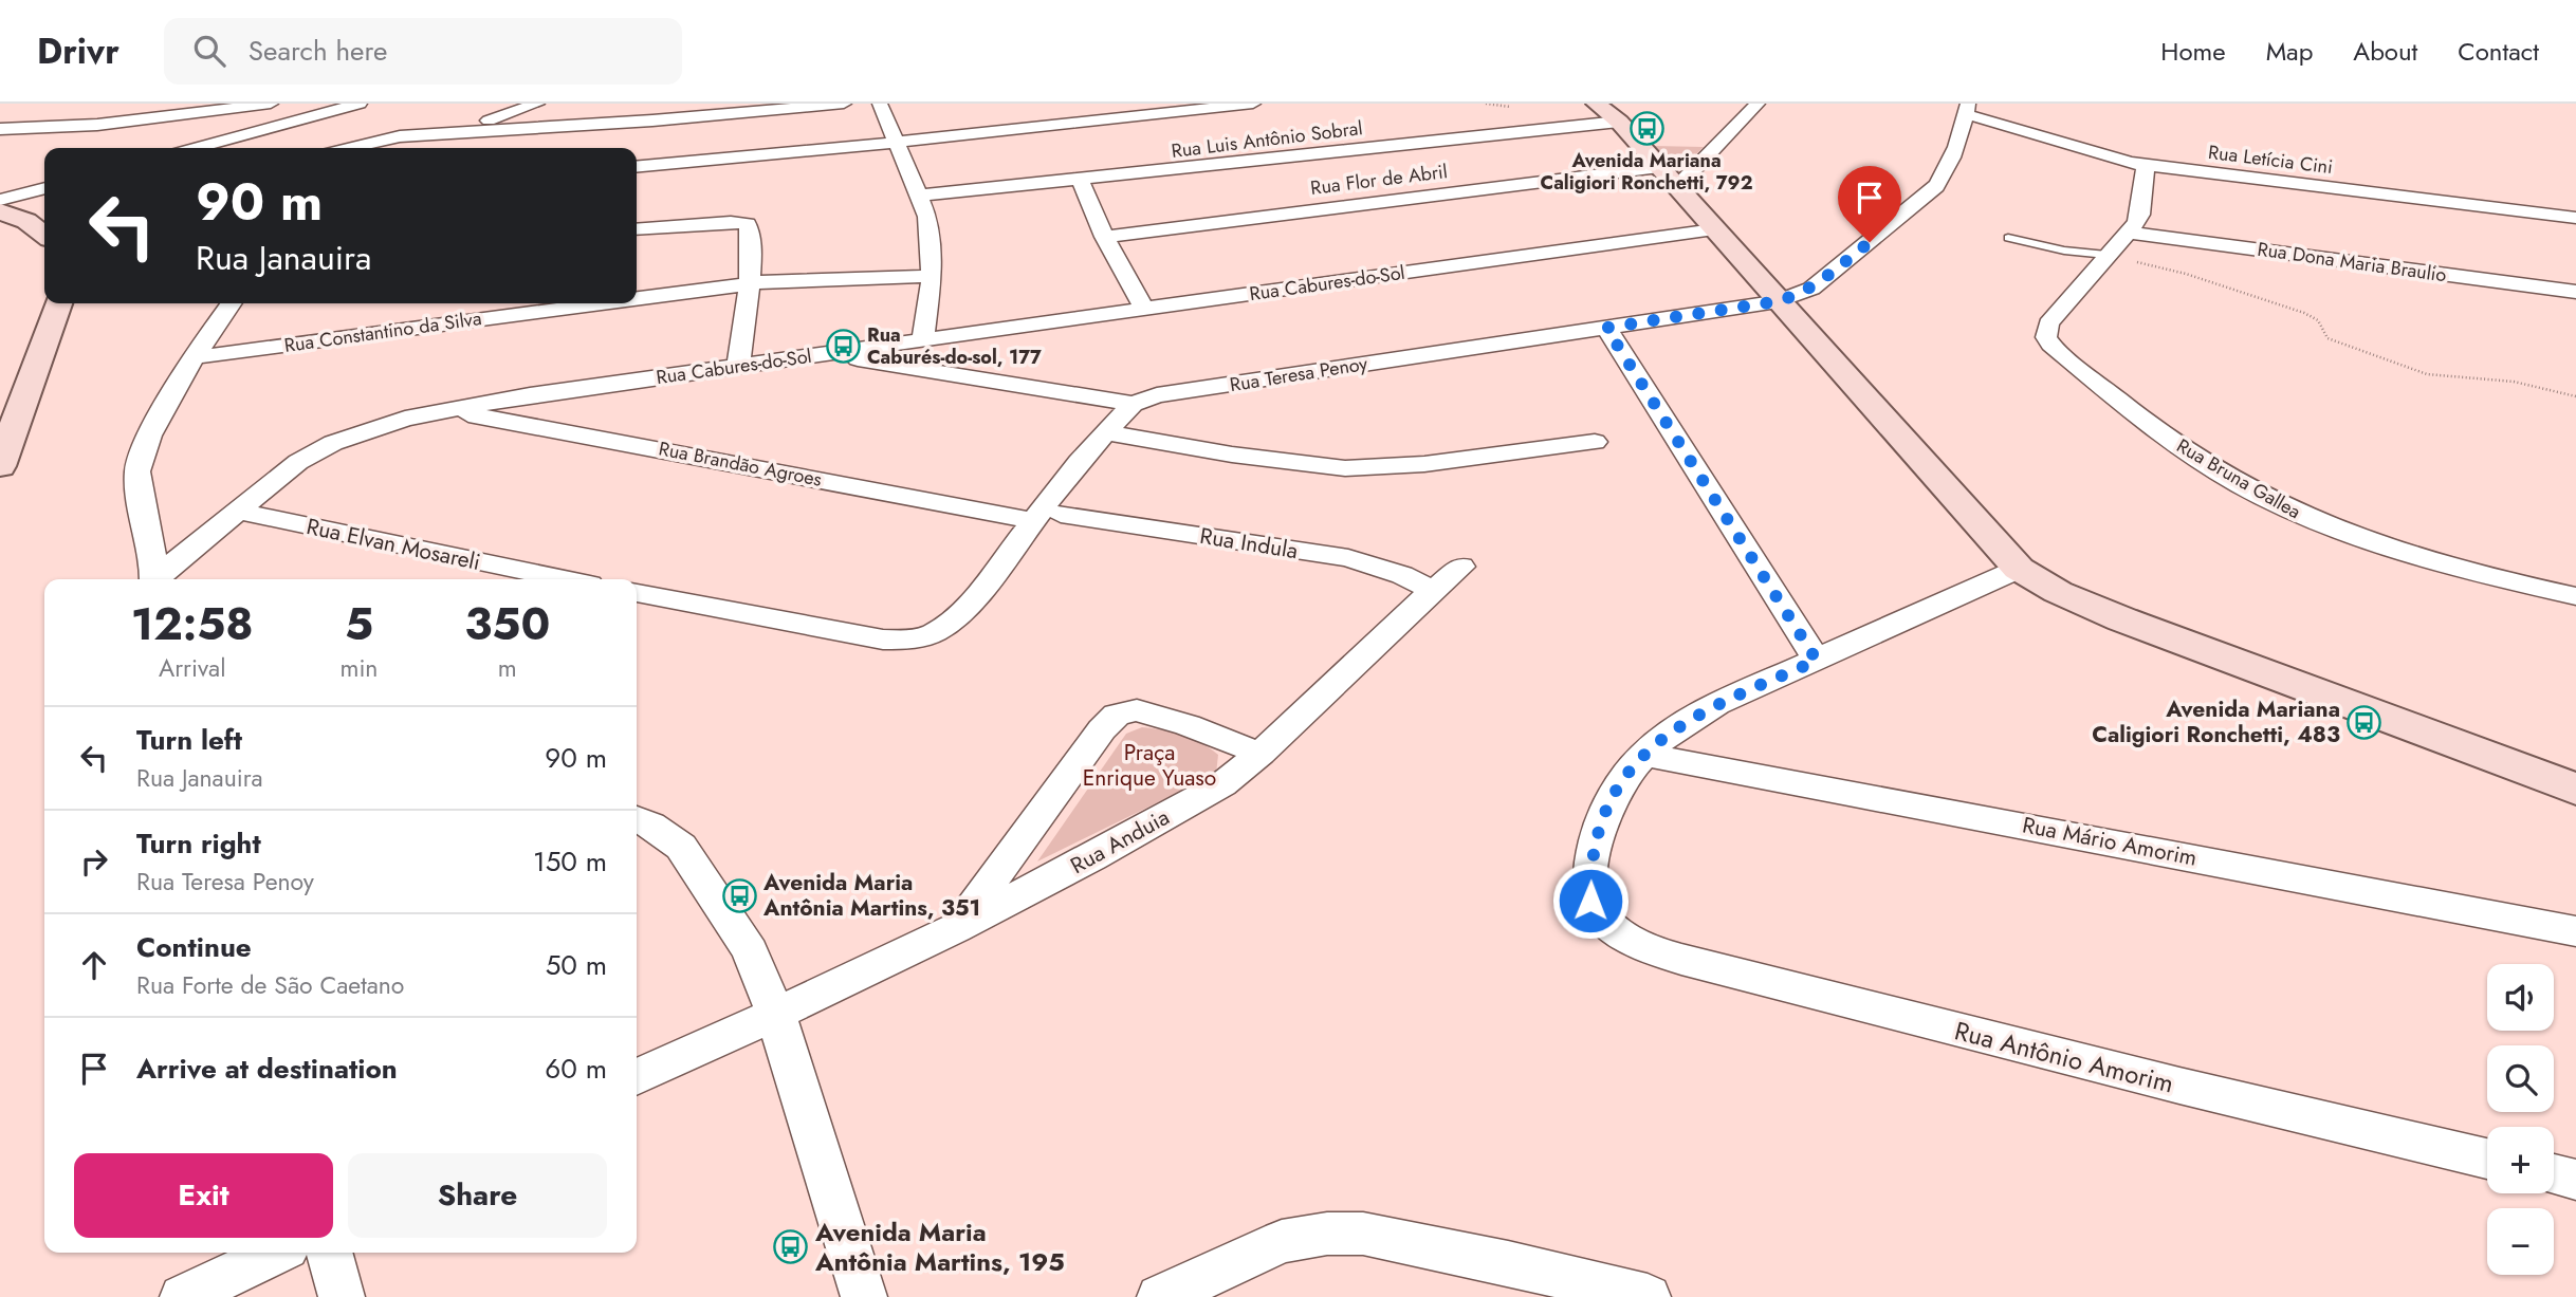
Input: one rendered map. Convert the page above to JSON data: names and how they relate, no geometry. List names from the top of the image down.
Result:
{
  "streets": {
    "street": [
      "Rua Luis Antônio Sobral",
      "Rua Letícia Cini",
      "Rua Flor de Abril",
      "Rua Dona Maria Braulio",
      "Rua Cabures-do-Sol",
      "Rua Constantino da Silva",
      "Rua Teresa Penoy",
      "Rua Brandão Agroes",
      "Rua Bruna Gallea",
      "Rua Indula",
      "Rua Elvan Mosareli",
      "Rua Anduia",
      "Rua Mário Amorim",
      "Rua Antônio Amorim"
    ]
  },
  "crossings": [
    ["Rua Letícia Cini", "Rua Teresa Penoy"],
    ["Rua Letícia Cini", "Rua Bruna Gallea"],
    ["Rua Dona Maria Braulio", "Rua Bruna Gallea"],
    ["Rua Cabures-do-Sol", "Rua Teresa Penoy"],
    ["Rua Cabures-do-Sol", "Rua Brandão Agroes"],
    ["Rua Cabures-do-Sol", "Rua Elvan Mosareli"],
    ["Rua Mário Amorim", "Rua Antônio Amorim"]
  ],
  "parks": ["Praça Enrique Yuaso"],
  "places": {
    "bus stop": [
      "Avenida Mariana Caligiori Ronchetti, 792",
      "Rua Caburés-do-sol, 177",
      "Avenida Mariana Caligiori Ronchetti, 483",
      "Avenida Maria Antônia Martins, 351",
      "Avenida Maria Antônia Martins, 195"
    ]
  },
  "page": {
    "header": "Drivr",
    "search": "Search here",
    "nav": [
      "Home",
      "Map",
      "About",
      "Contact"
    ],
    "turn": ["90 m", "Rua Janauira"],
    "eta": [
      "12:58",
      "Arrival",
      "5",
      "min",
      "350",
      "m"
    ],
    "list": [
      {
        "name": "Turn left",
        "note": "Rua Janauira",
        "value": "90 m"
      },
      {
        "name": "Turn right",
        "note": "Rua Teresa Penoy",
        "value": "150 m"
      },
      {
        "name": "Continue",
        "note": "Rua Forte de São Caetano",
        "value": "50 m"
      },
      {
        "name": "Arrive at destination",
        "value": "60 m"
      }
    ],
    "map_buttons": ["+", "−"],
    "buttons": ["Exit", "Share"]
  }
}
